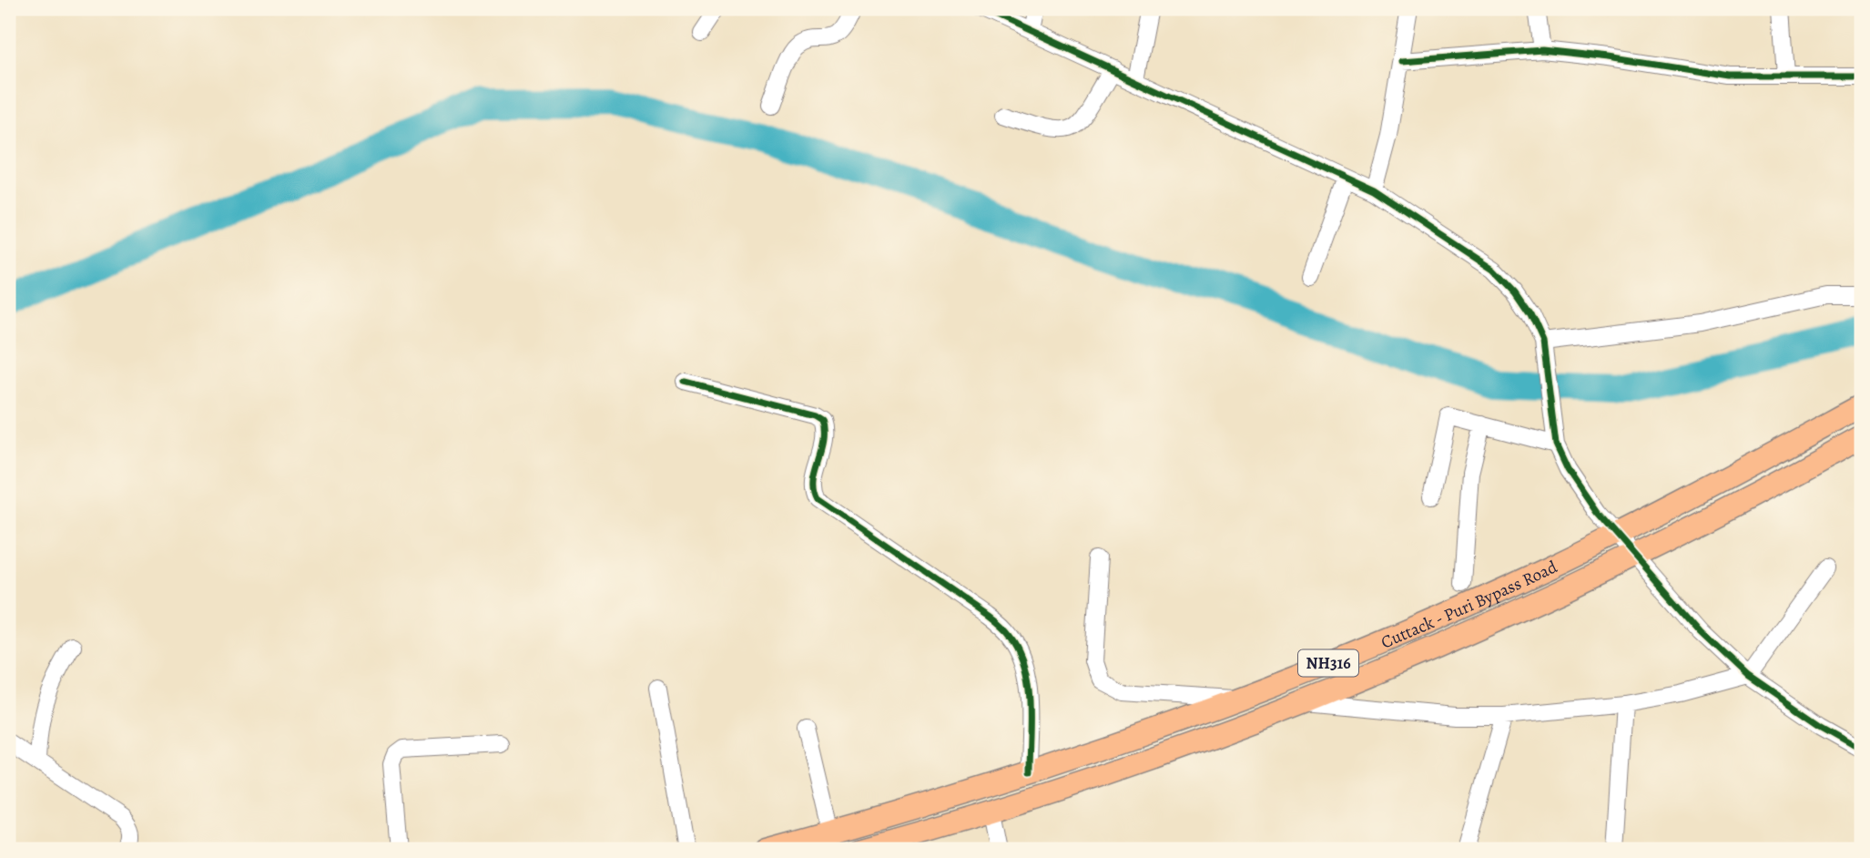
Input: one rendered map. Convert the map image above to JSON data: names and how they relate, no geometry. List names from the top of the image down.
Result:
{
  "streets": {
    "highway": ["Cuttack - Puri Bypass Road", "NH316"]
  }
}
